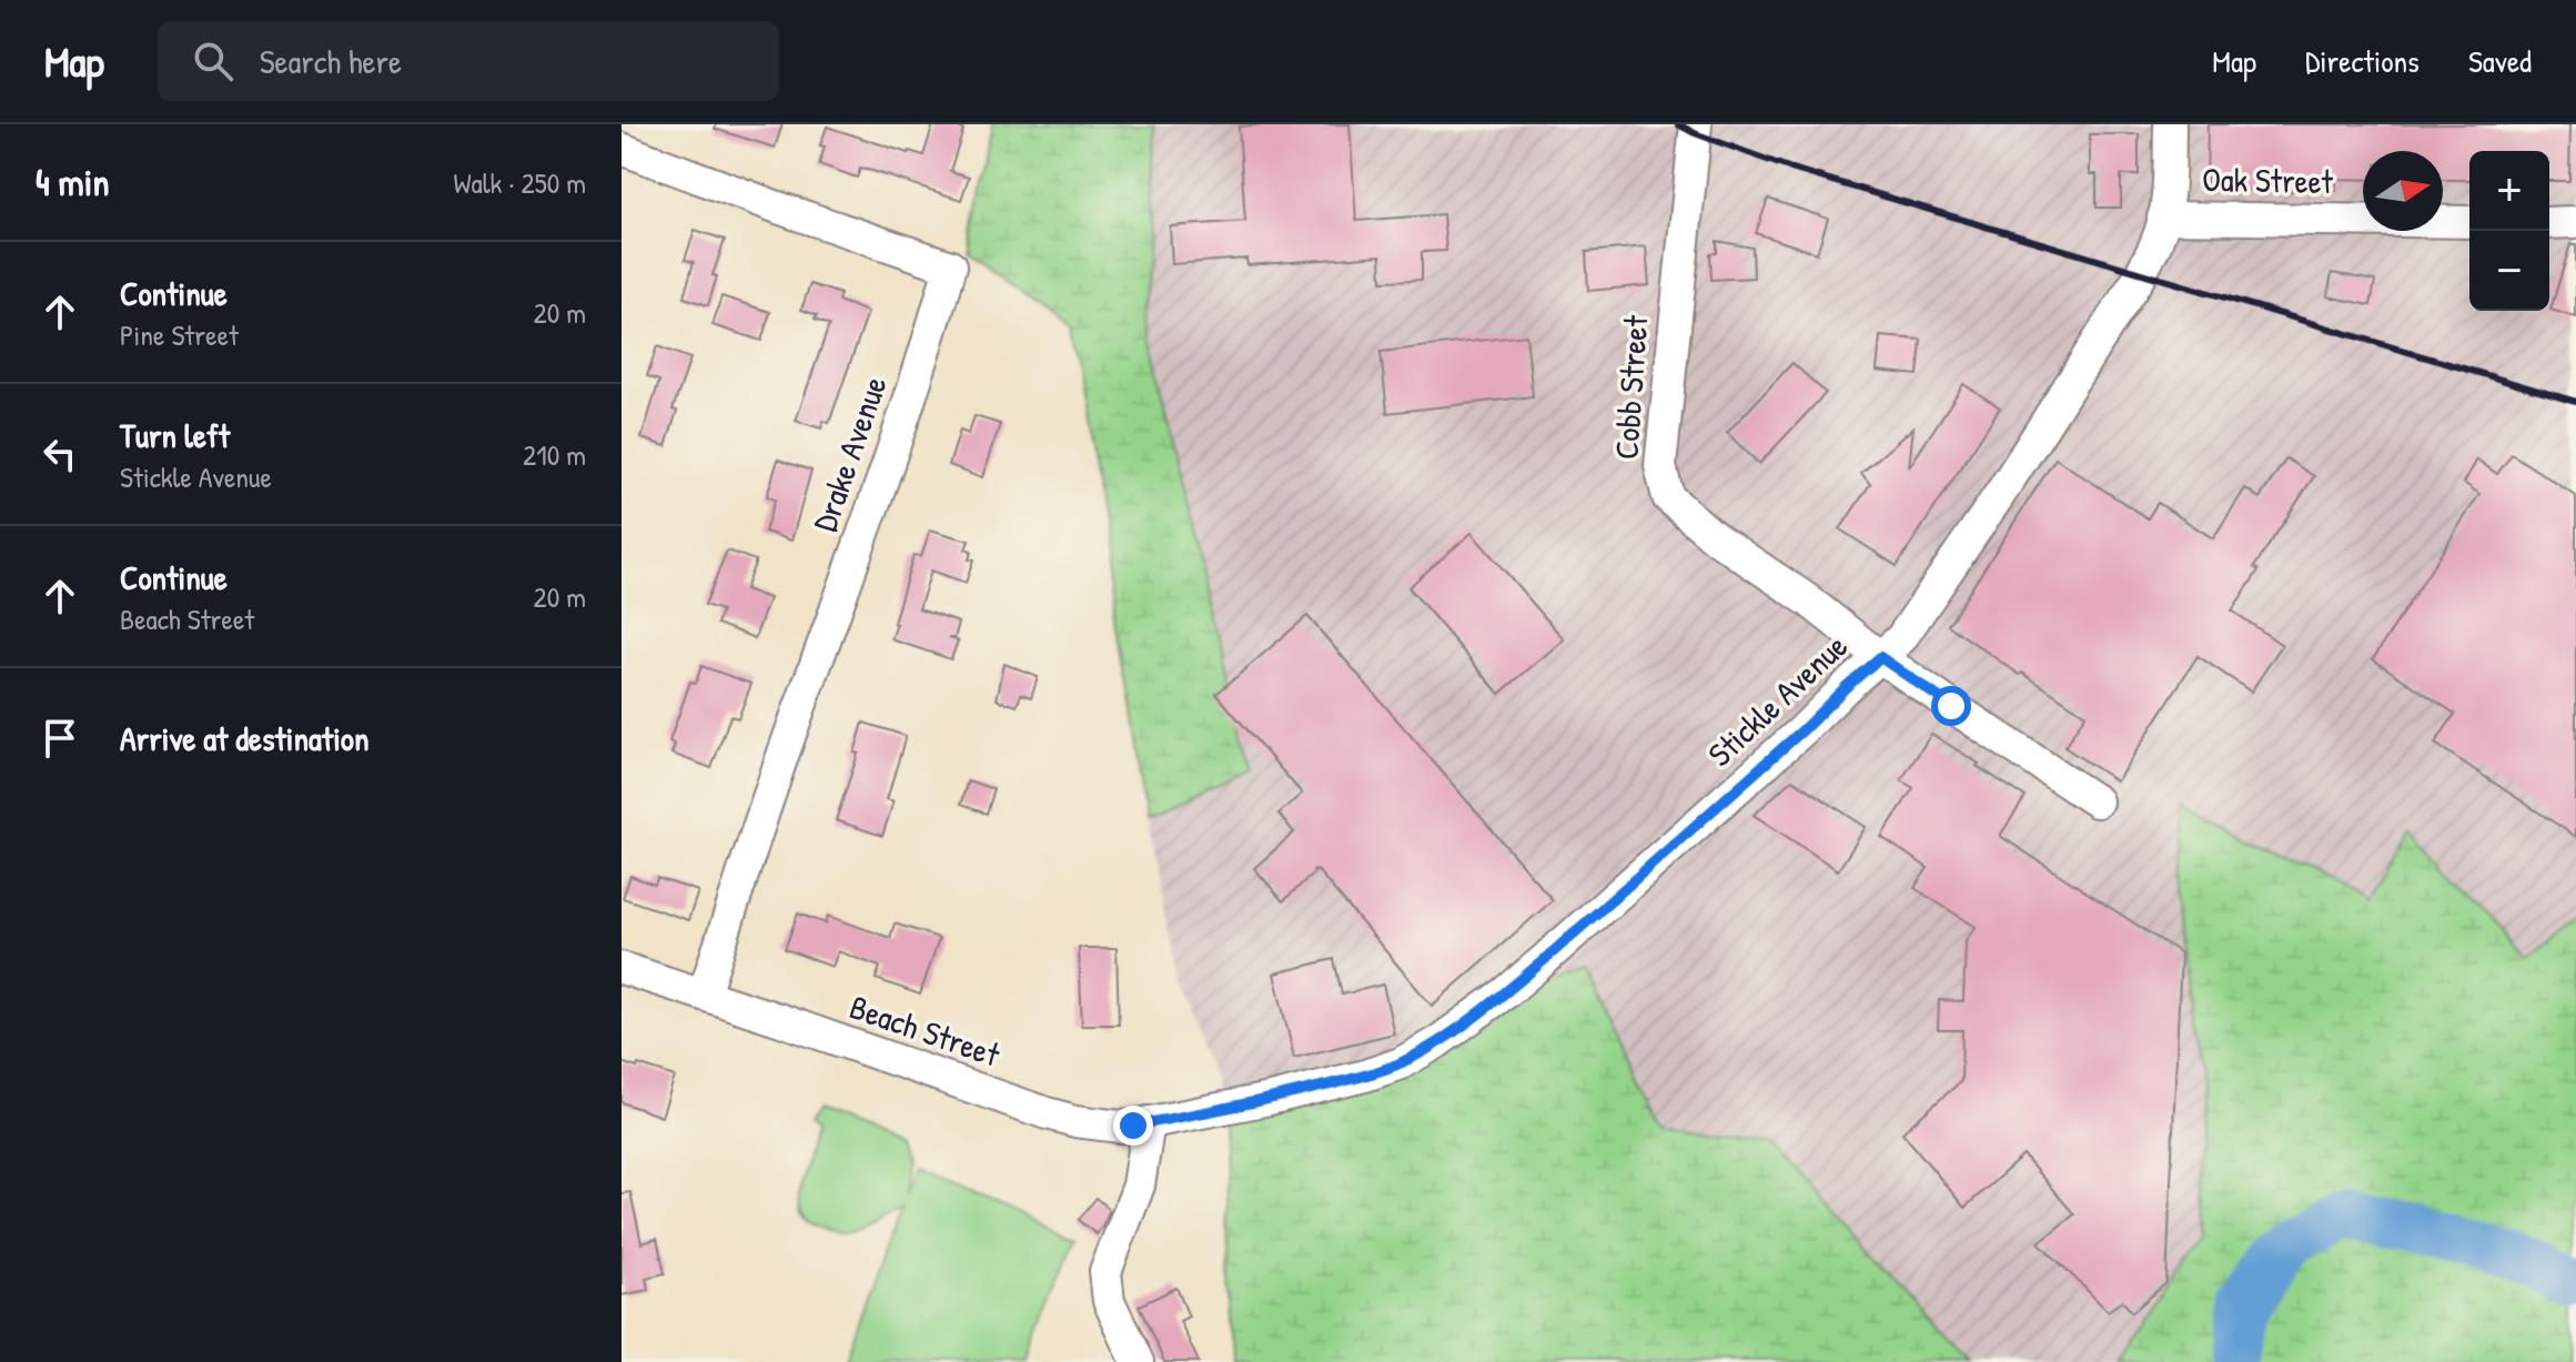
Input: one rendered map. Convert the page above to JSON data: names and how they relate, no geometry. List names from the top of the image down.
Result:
{
  "streets": {
    "street": [
      "Oak Street",
      "Cobb Street",
      "Drake Avenue",
      "Stickle Avenue",
      "Beach Street"
    ]
  },
  "crossings": [
    ["Oak Street", "Stickle Avenue"],
    ["Cobb Street", "Stickle Avenue"],
    ["Drake Avenue", "Beach Street"],
    ["Stickle Avenue", "Beach Street"]
  ],
  "north": "right",
  "page": {
    "header": "Map",
    "search": "Search here",
    "nav": ["Map", "Directions", "Saved"],
    "heading": ["4 min", "Walk · 250 m"],
    "map_buttons": ["+", "−"],
    "list": [
      ["Continue", "Pine Street", "20 m"],
      ["Turn left", "Stickle Avenue", "210 m"],
      ["Continue", "Beach Street", "20 m"],
      "Arrive at destination"
    ]
  }
}
